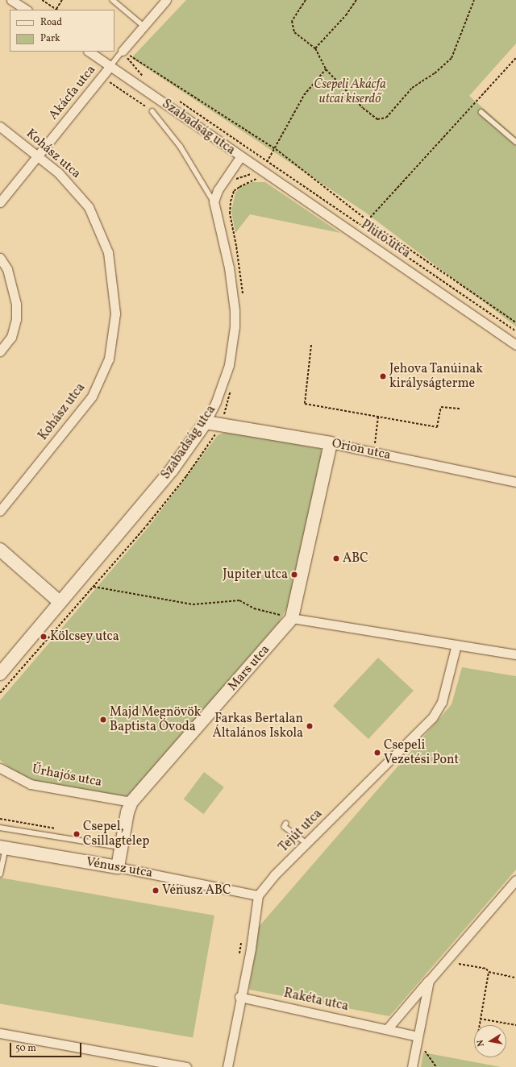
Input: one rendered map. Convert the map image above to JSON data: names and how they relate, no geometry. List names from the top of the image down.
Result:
{
  "streets": {
    "street": [
      "Akácfa utca",
      "Szabadság utca",
      "Kohász utca",
      "Plútó utca",
      "Orion utca",
      "Mars utca",
      "Űrhajós utca",
      "Tejút utca",
      "Vénusz utca",
      "Rakéta utca"
    ]
  },
  "crossings": [
    ["Akácfa utca", "Szabadság utca"],
    ["Akácfa utca", "Kohász utca"],
    ["Szabadság utca", "Plútó utca"],
    ["Szabadság utca", "Orion utca"],
    ["Orion utca", "Mars utca"],
    ["Mars utca", "Űrhajós utca"],
    ["Mars utca", "Vénusz utca"],
    ["Tejút utca", "Vénusz utca"]
  ],
  "parks": ["Csepeli Akácfa utcai kiserdő"],
  "places": [
    "Jehova Tanúinak királyságterme",
    "ABC",
    "Jupiter utca",
    "Kölcsey utca",
    "Majd Megnövök Baptista Óvoda",
    "Farkas Bertalan Általános Iskola",
    "Csepeli Vezetési Pont",
    "Csepel, Csillagtelep",
    "Vénusz ABC"
  ],
  "legend": ["Road", "Park"],
  "scale_bar": "50 m",
  "north": "left"
}
